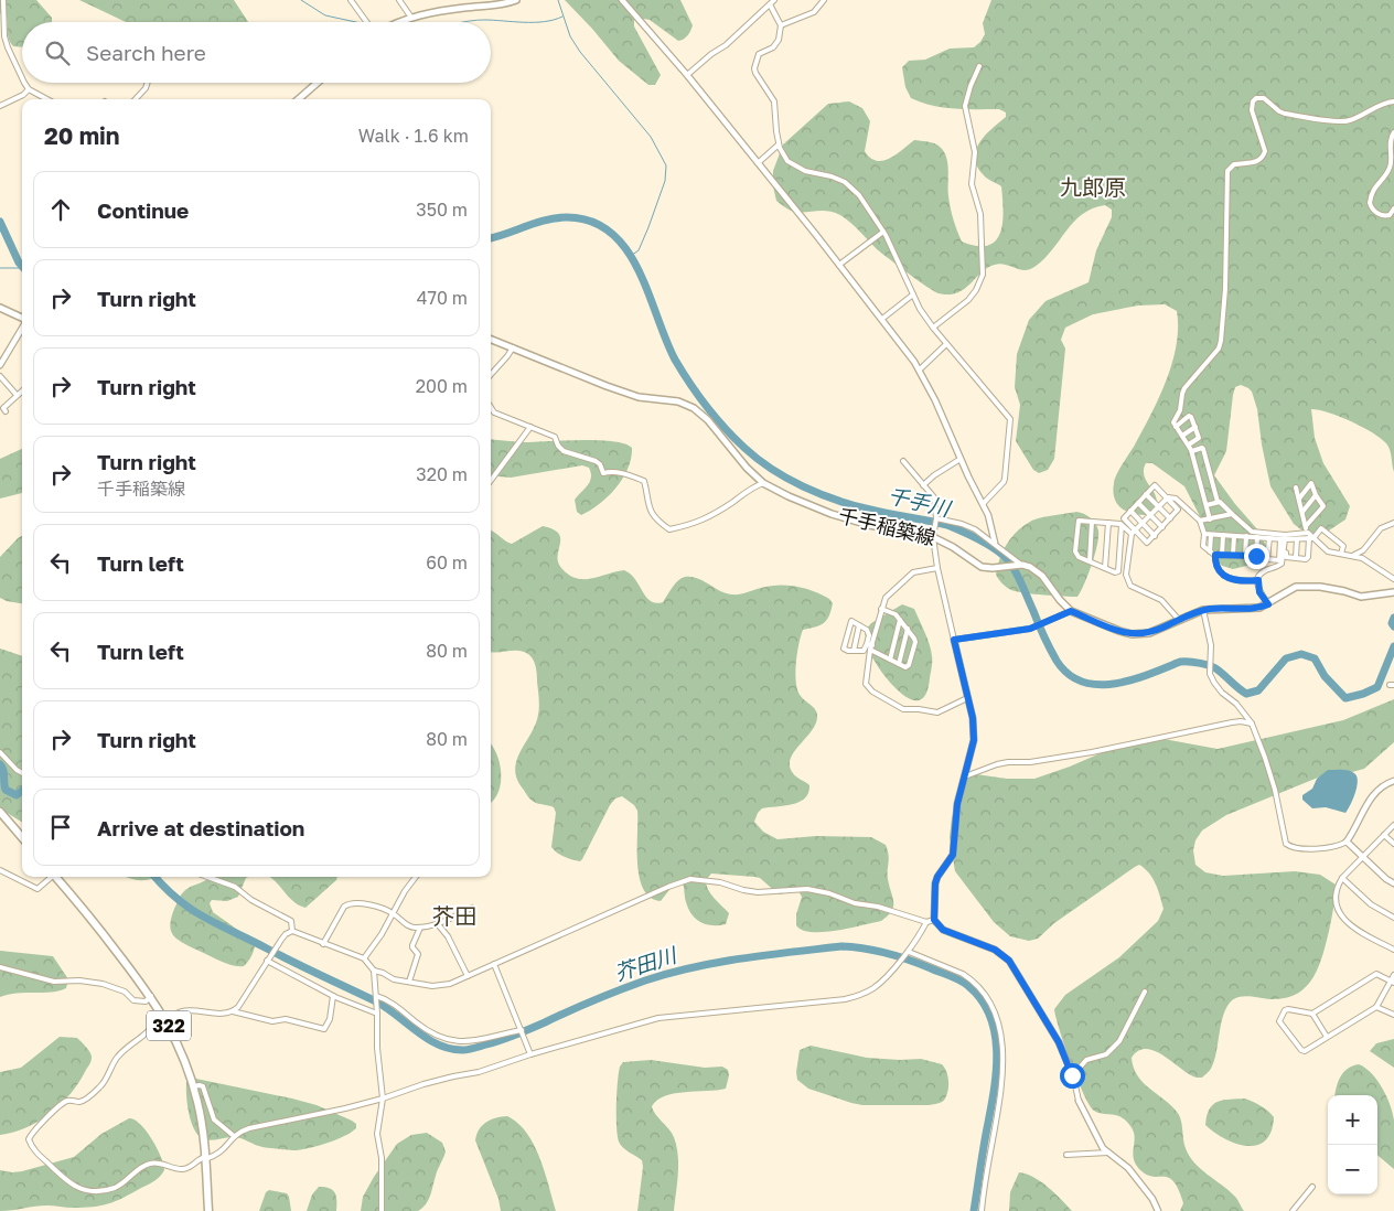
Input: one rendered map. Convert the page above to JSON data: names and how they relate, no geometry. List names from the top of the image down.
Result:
{
  "streets": {
    "highway": ["322"],
    "main road": ["千手稲築線"]
  },
  "districts": ["九郎原", "芥田"],
  "water": ["千手川", "芥田川"],
  "page": {
    "search": "Search here",
    "heading": ["20 min", "Walk · 1.6 km"],
    "list": [
      ["Continue", "350 m"],
      ["Turn right", "470 m"],
      ["Turn right", "200 m"],
      ["Turn right", "千手稲築線", "320 m"],
      ["Turn left", "60 m"],
      ["Turn left", "80 m"],
      ["Turn right", "80 m"],
      "Arrive at destination"
    ],
    "map_buttons": ["+", "−"]
  }
}
